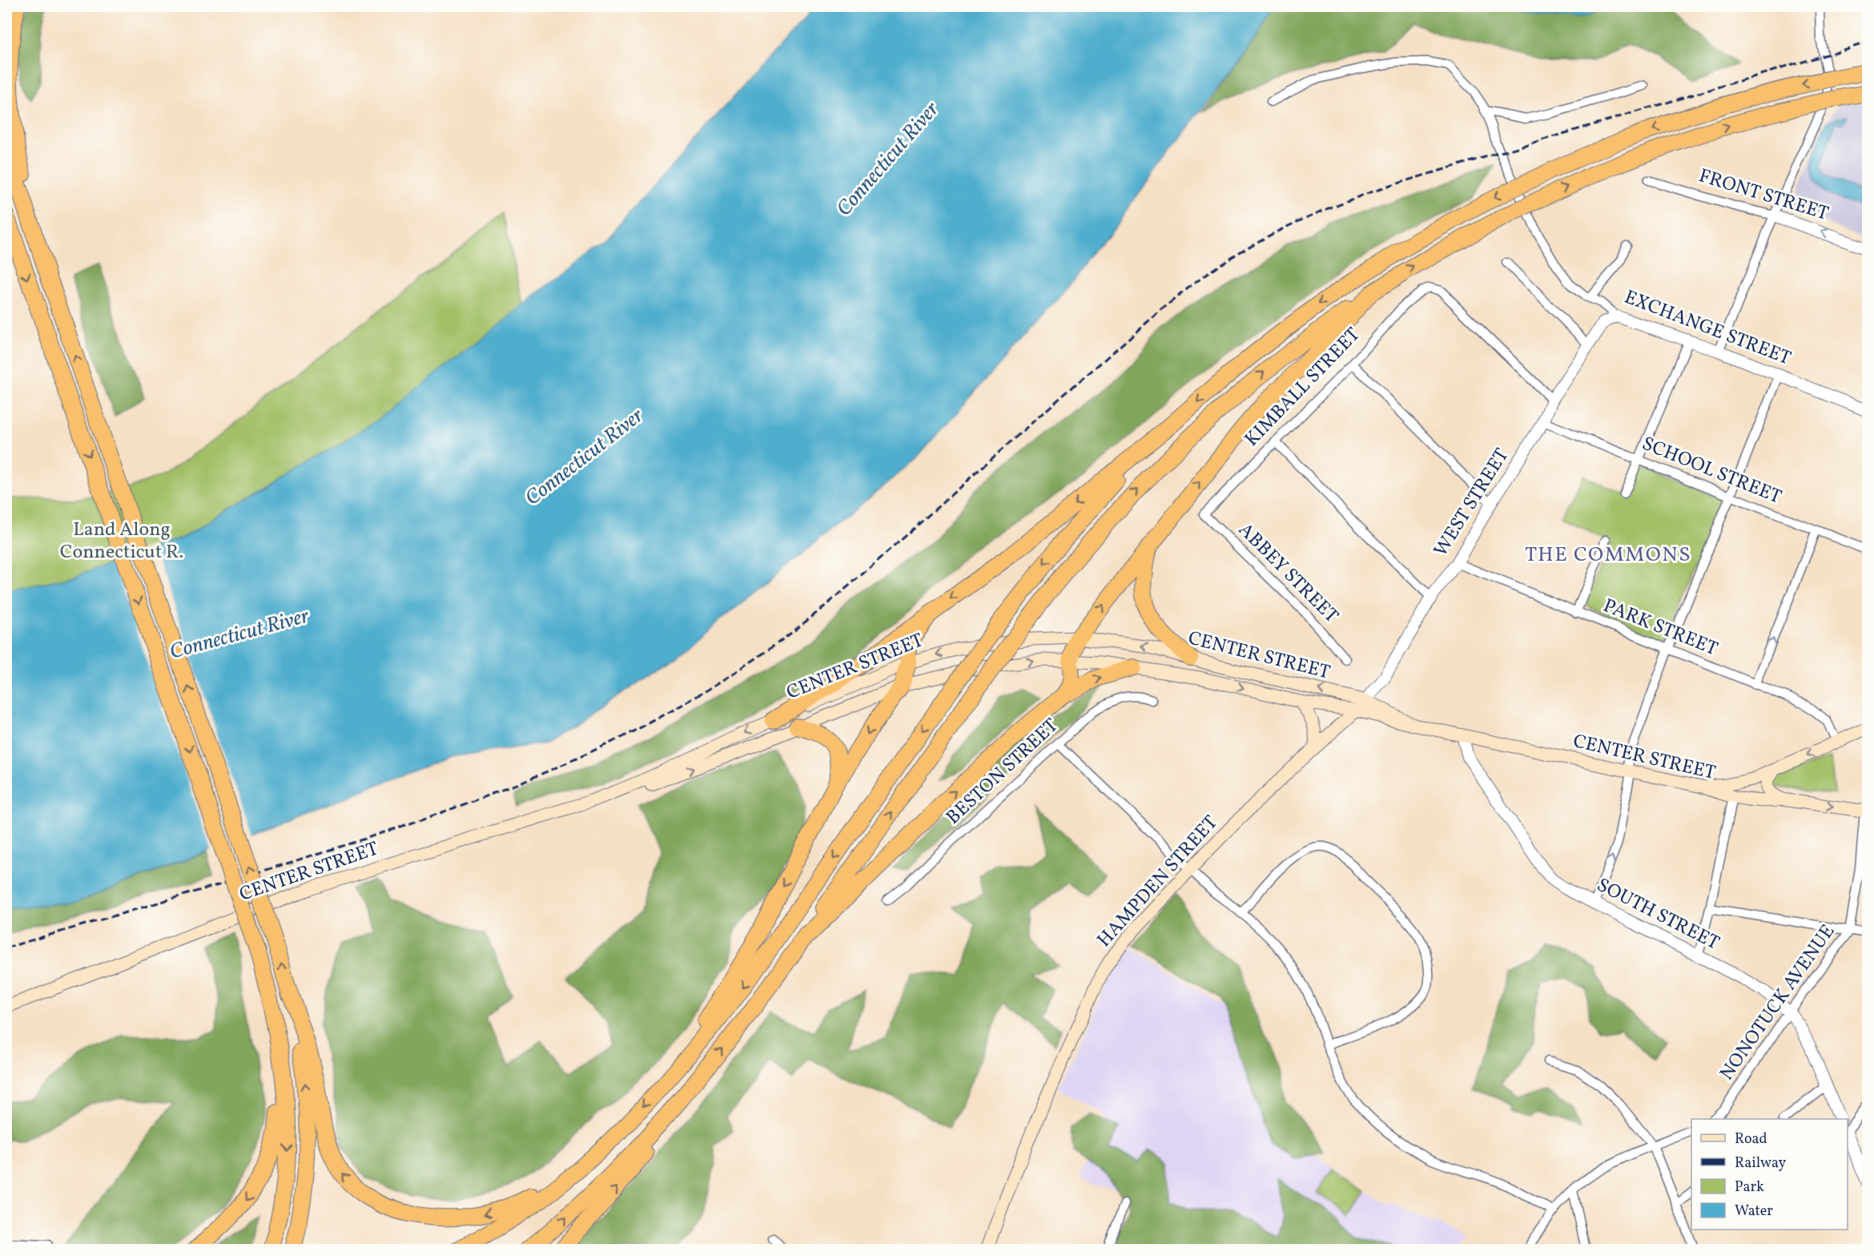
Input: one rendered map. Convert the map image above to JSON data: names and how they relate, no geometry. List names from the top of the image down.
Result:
{
  "streets": {
    "main road": ["CENTER STREET", "HAMPDEN STREET"],
    "street": [
      "FRONT STREET",
      "EXCHANGE STREET",
      "KIMBALL STREET",
      "SCHOOL STREET",
      "WEST STREET",
      "ABBEY STREET",
      "PARK STREET",
      "BESTON STREET",
      "SOUTH STREET",
      "NONOTUCK AVENUE"
    ]
  },
  "crossings": [
    ["EXCHANGE STREET", "WEST STREET"],
    ["KIMBALL STREET", "WEST STREET"],
    ["KIMBALL STREET", "ABBEY STREET"],
    ["SCHOOL STREET", "WEST STREET"],
    ["WEST STREET", "PARK STREET"],
    ["WEST STREET", "CENTER STREET"],
    ["WEST STREET", "HAMPDEN STREET"],
    ["CENTER STREET", "HAMPDEN STREET"],
    ["CENTER STREET", "SOUTH STREET"],
    ["CENTER STREET", "NONOTUCK AVENUE"],
    ["SOUTH STREET", "NONOTUCK AVENUE"]
  ],
  "one_way": ["FRONT STREET"],
  "districts": ["THE COMMONS"],
  "water": ["Connecticut River"],
  "parks": ["Land Along Connecticut R."],
  "legend": [
    "Road",
    "Railway",
    "Park",
    "Water"
  ]
}
